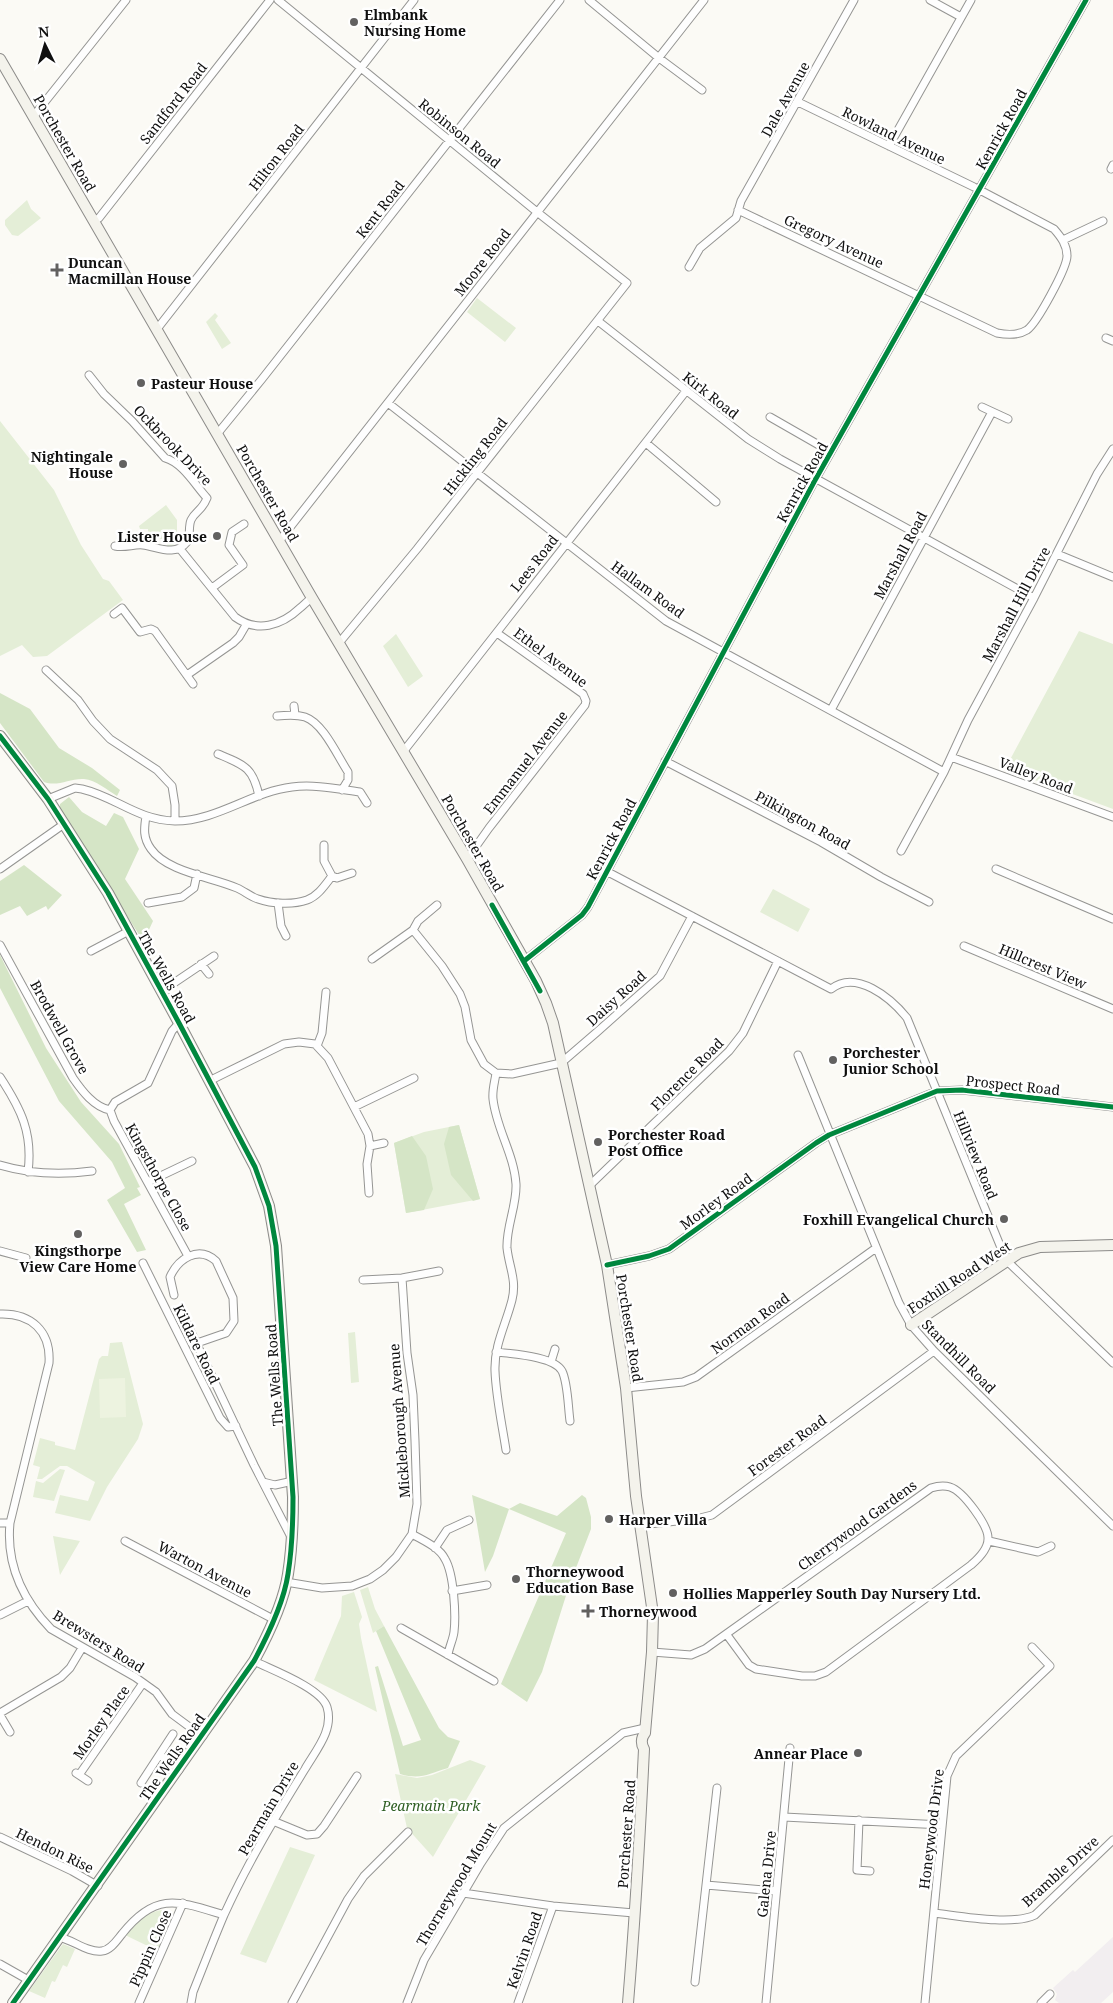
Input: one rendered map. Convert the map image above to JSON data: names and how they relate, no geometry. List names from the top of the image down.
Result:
{
  "streets": {
    "street": [
      "Dale Avenue",
      "Sandford Road",
      "Kenrick Road",
      "Robinson Road",
      "Rowland Avenue",
      "Porchester Road",
      "Hilton Road",
      "Kent Road",
      "Gregory Avenue",
      "Moore Road",
      "Kirk Road",
      "Ockbrook Drive",
      "Hickling Road",
      "Marshall Road",
      "Lees Road",
      "Hallam Road",
      "Marshall Hill Drive",
      "Ethel Avenue",
      "Emmanuel Avenue",
      "Valley Road",
      "Pilkington Road",
      "Hillcrest View",
      "The Wells Road",
      "Daisy Road",
      "Brodwell Grove",
      "Florence Road",
      "Prospect Road",
      "Hillview Road",
      "Kingsthorpe Close",
      "Morley Road",
      "Foxhill Road West",
      "Norman Road",
      "Kildare Road",
      "Standhill Road",
      "Mickleborough Avenue",
      "Forester Road",
      "Cherrywood Gardens",
      "Warton Avenue",
      "Brewsters Road",
      "Morley Place",
      "Pearmain Drive",
      "Honeywood Drive",
      "Hendon Rise",
      "Bramble Drive",
      "Galena Drive",
      "Thorneywood Mount",
      "Pippin Close",
      "Kelvin Road"
    ]
  },
  "crossings": [
    ["Dale Avenue", "Rowland Avenue"],
    ["Dale Avenue", "Gregory Avenue"],
    ["Sandford Road", "Porchester Road"],
    ["Kenrick Road", "Rowland Avenue"],
    ["Kenrick Road", "Porchester Road"],
    ["Kenrick Road", "Gregory Avenue"],
    ["Kenrick Road", "Kirk Road"],
    ["Kenrick Road", "Hallam Road"],
    ["Kenrick Road", "Pilkington Road"],
    ["Kenrick Road", "Hillview Road"],
    ["Robinson Road", "Hilton Road"],
    ["Robinson Road", "Kent Road"],
    ["Robinson Road", "Moore Road"],
    ["Robinson Road", "Hickling Road"],
    ["Rowland Avenue", "Gregory Avenue"],
    ["Porchester Road", "Hilton Road"],
    ["Porchester Road", "Kent Road"],
    ["Porchester Road", "Moore Road"],
    ["Porchester Road", "Hickling Road"],
    ["Porchester Road", "Lees Road"],
    ["Porchester Road", "Emmanuel Avenue"],
    ["Porchester Road", "Daisy Road"],
    ["Porchester Road", "Florence Road"],
    ["Porchester Road", "Morley Road"],
    ["Porchester Road", "Norman Road"],
    ["Porchester Road", "Forester Road"],
    ["Porchester Road", "Cherrywood Gardens"],
    ["Porchester Road", "Thorneywood Mount"],
    ["Moore Road", "Hallam Road"],
    ["Kirk Road", "Hickling Road"],
    ["Kirk Road", "Marshall Road"],
    ["Kirk Road", "Lees Road"],
    ["Kirk Road", "Marshall Hill Drive"],
    ["Hickling Road", "Hallam Road"],
    ["Marshall Road", "Hallam Road"],
    ["Lees Road", "Hallam Road"],
    ["Lees Road", "Ethel Avenue"],
    ["Hallam Road", "Marshall Hill Drive"],
    ["Marshall Hill Drive", "Valley Road"],
    ["Ethel Avenue", "Emmanuel Avenue"],
    ["The Wells Road", "Kildare Road"],
    ["The Wells Road", "Mickleborough Avenue"],
    ["The Wells Road", "Warton Avenue"],
    ["The Wells Road", "Brewsters Road"],
    ["The Wells Road", "Pearmain Drive"],
    ["The Wells Road", "Hendon Rise"],
    ["Daisy Road", "Hillview Road"],
    ["Brodwell Grove", "Kingsthorpe Close"],
    ["Florence Road", "Hillview Road"],
    ["Prospect Road", "Hillview Road"],
    ["Prospect Road", "Morley Road"],
    ["Prospect Road", "Standhill Road"],
    ["Hillview Road", "Foxhill Road West"],
    ["Kingsthorpe Close", "Kildare Road"],
    ["Morley Road", "Standhill Road"],
    ["Foxhill Road West", "Standhill Road"],
    ["Norman Road", "Standhill Road"],
    ["Standhill Road", "Forester Road"],
    ["Brewsters Road", "Morley Place"],
    ["Honeywood Drive", "Bramble Drive"]
  ],
  "parks": ["Pearmain Park"],
  "places": {
    "other": [
      "Elmbank Nursing Home",
      "Pasteur House",
      "Nightingale House",
      "Lister House",
      "Porchester Junior School",
      "Porchester Road Post Office",
      "Foxhill Evangelical Church",
      "Kingsthorpe View Care Home",
      "Harper Villa",
      "Thorneywood Education Base",
      "Hollies Mapperley South Day Nursery Ltd.",
      "Annear Place"
    ],
    "health": ["Duncan Macmillan House", "Thorneywood"]
  },
  "north": "top"
}
